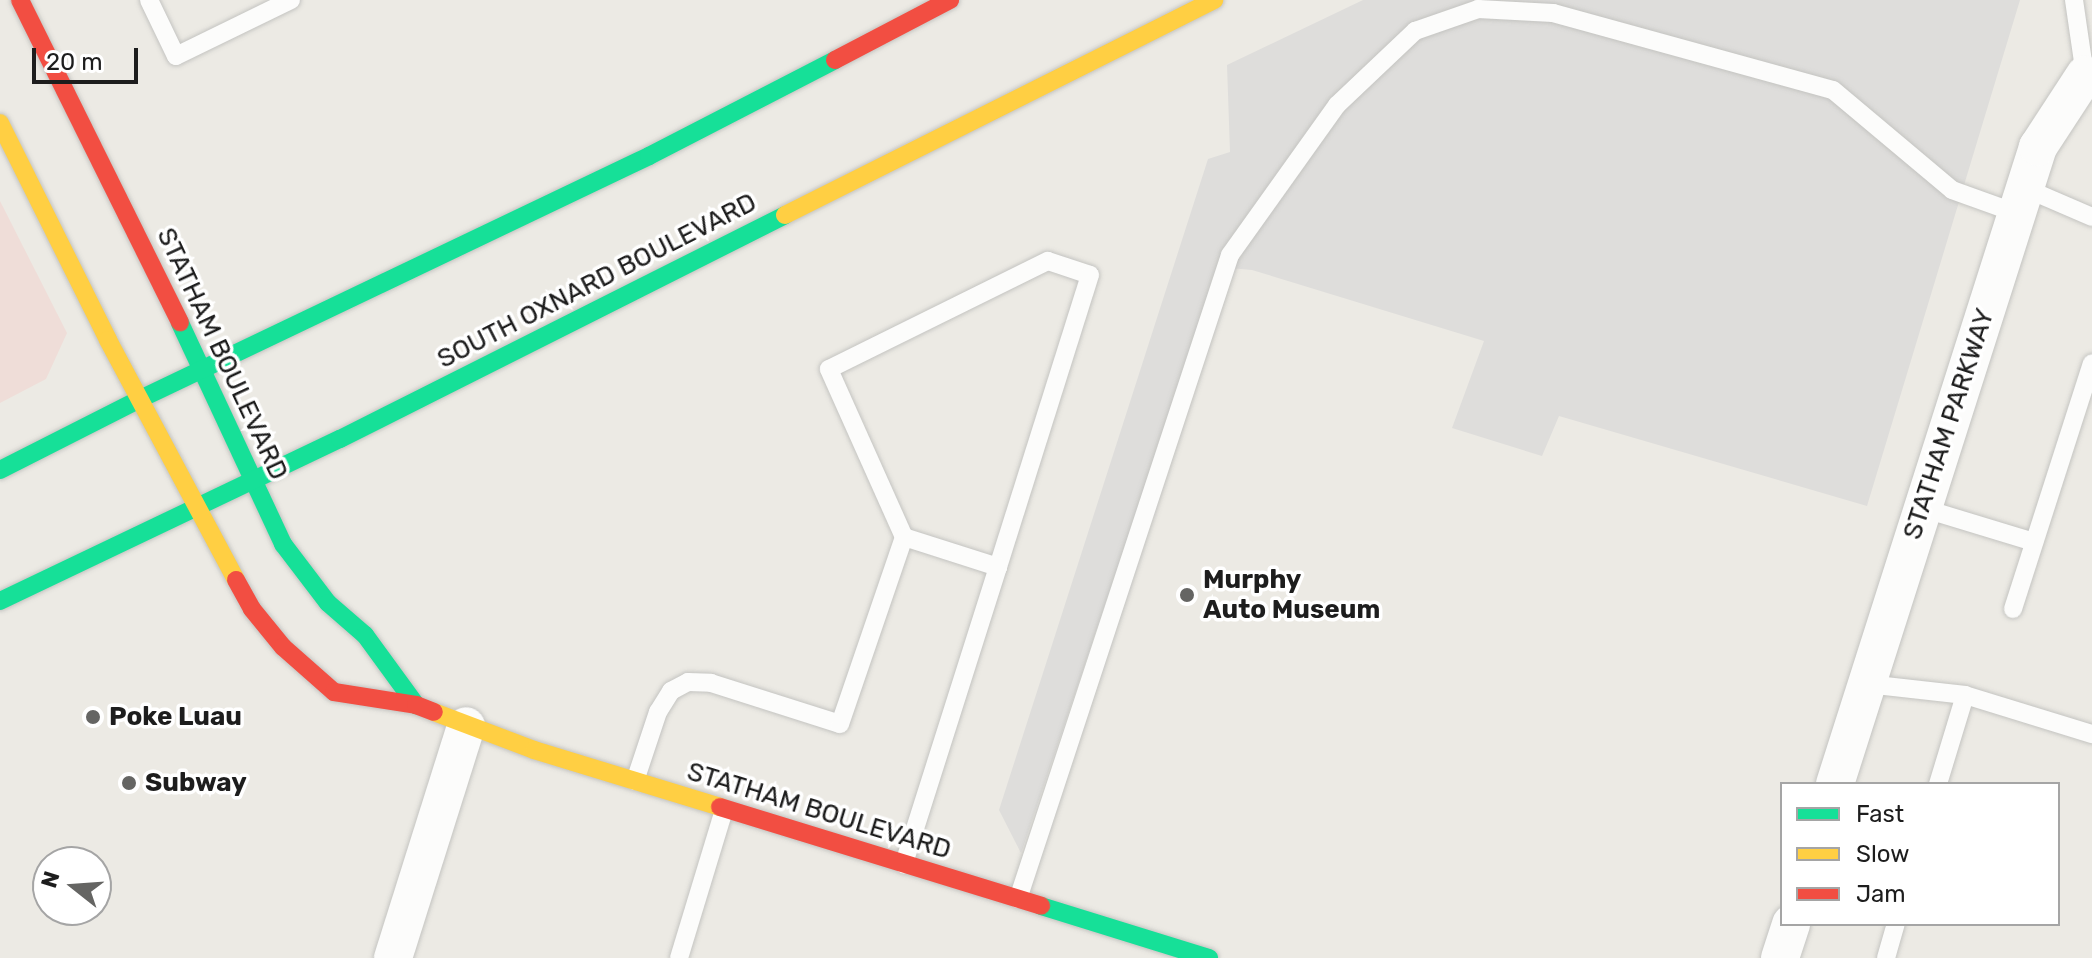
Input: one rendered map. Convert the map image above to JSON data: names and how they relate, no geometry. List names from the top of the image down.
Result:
{
  "streets": {
    "street": ["SOUTH OXNARD BOULEVARD", "STATHAM BOULEVARD", "STATHAM PARKWAY"]
  },
  "crossings": [
    ["SOUTH OXNARD BOULEVARD", "STATHAM BOULEVARD"]
  ],
  "places": ["Murphy Auto Museum", "Poke Luau", "Subway"],
  "legend": ["Fast", "Slow", "Jam"],
  "scale_bar": "20 m",
  "north": "left"
}
